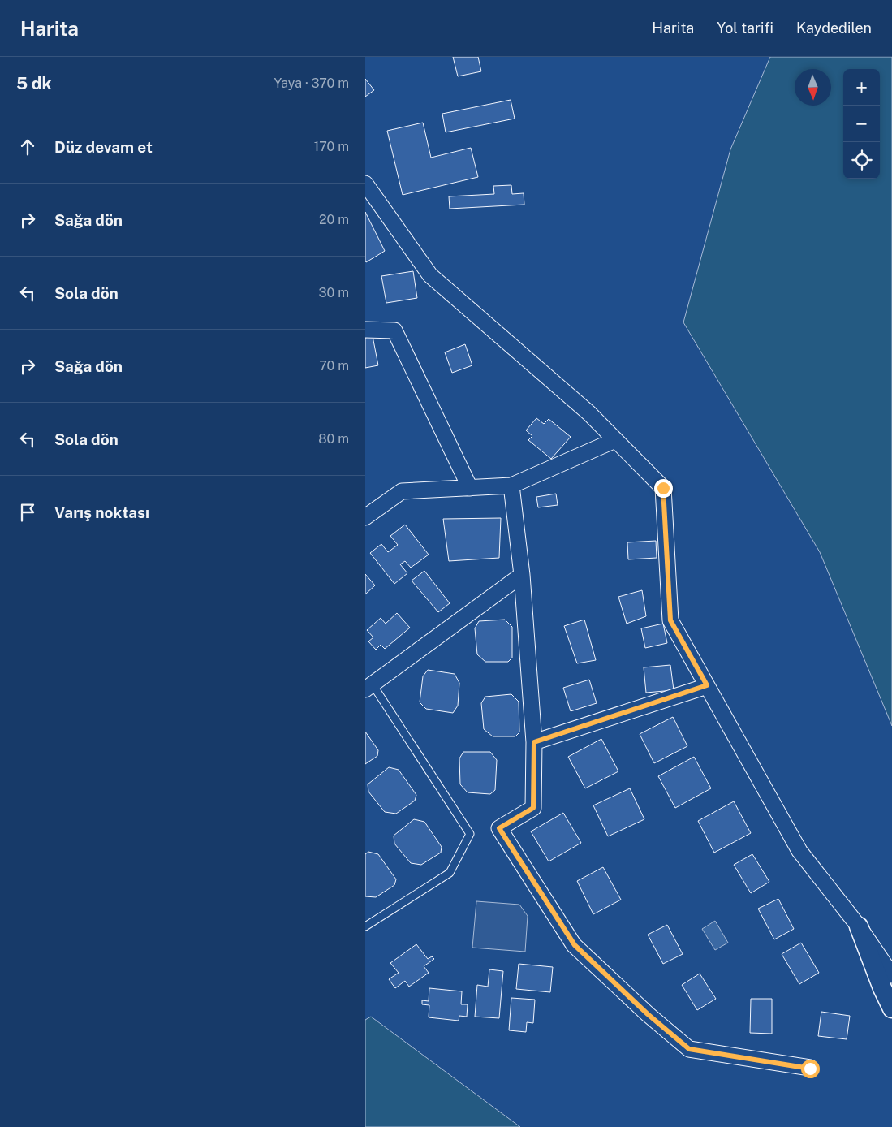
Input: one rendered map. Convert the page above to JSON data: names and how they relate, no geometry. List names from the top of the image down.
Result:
{
  "north": "bottom",
  "page": {
    "header": "Harita",
    "nav": ["Harita", "Yol tarifi", "Kaydedilen"],
    "heading": ["5 dk", "Yaya · 370 m"],
    "map_buttons": ["+", "−"],
    "list": [
      ["Düz devam et", "170 m"],
      ["Sağa dön", "20 m"],
      ["Sola dön", "30 m"],
      ["Sağa dön", "70 m"],
      ["Sola dön", "80 m"],
      "Varış noktası"
    ]
  }
}
